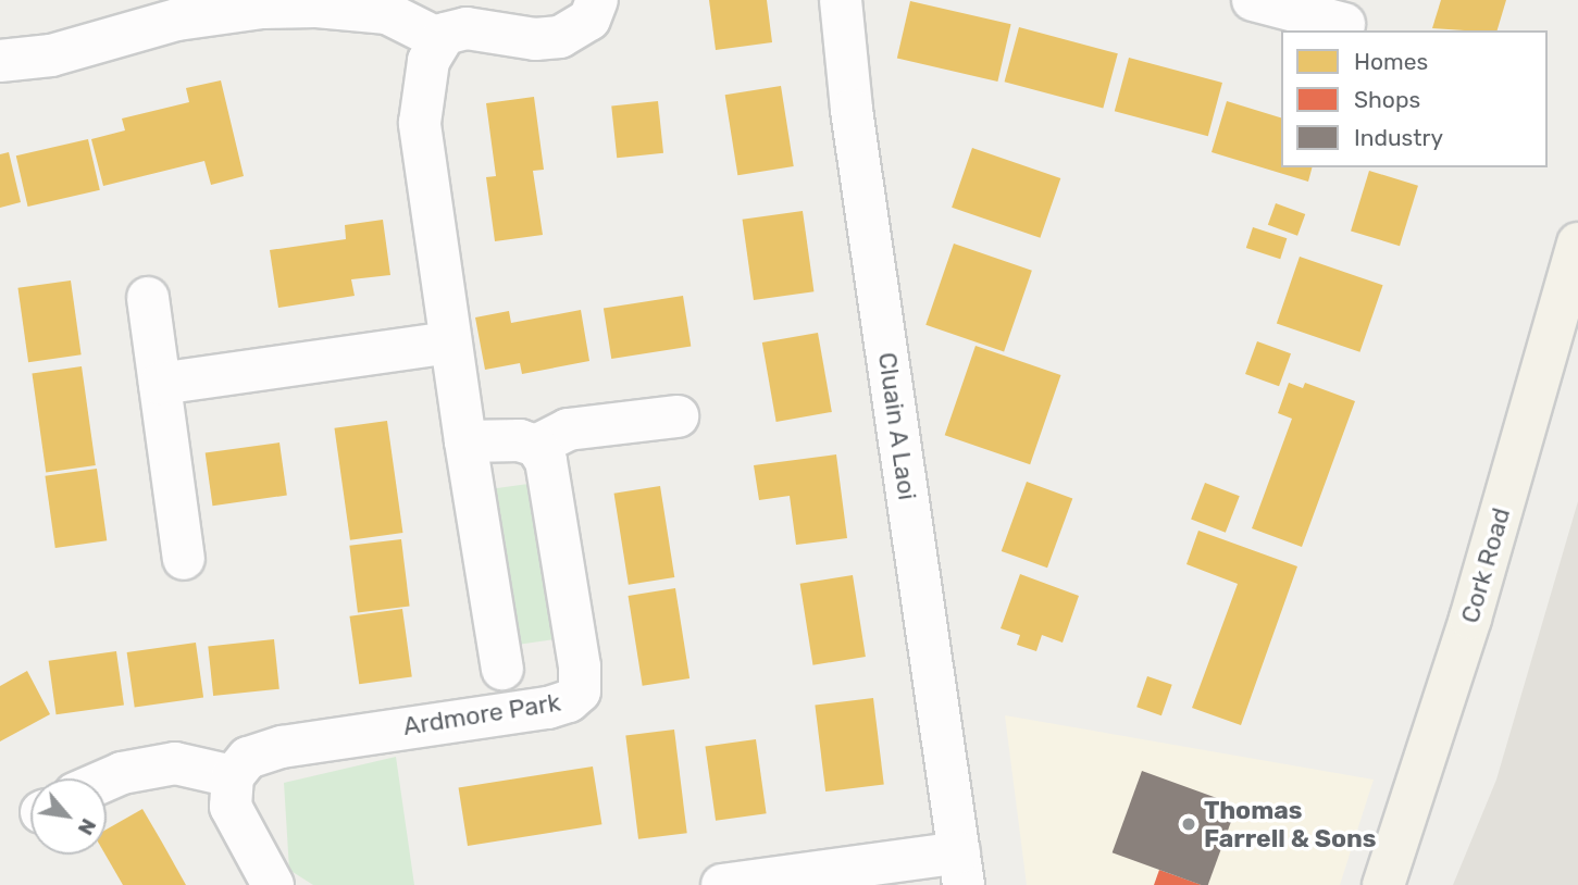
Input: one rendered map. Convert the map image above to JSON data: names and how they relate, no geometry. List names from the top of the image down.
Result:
{
  "streets": {
    "main road": ["Cork Road"],
    "street": ["Cluain A Laoi", "Ardmore Park"]
  },
  "places": ["Thomas Farrell & Sons"],
  "legend": ["Homes", "Shops", "Industry"],
  "north": "bottom right"
}
